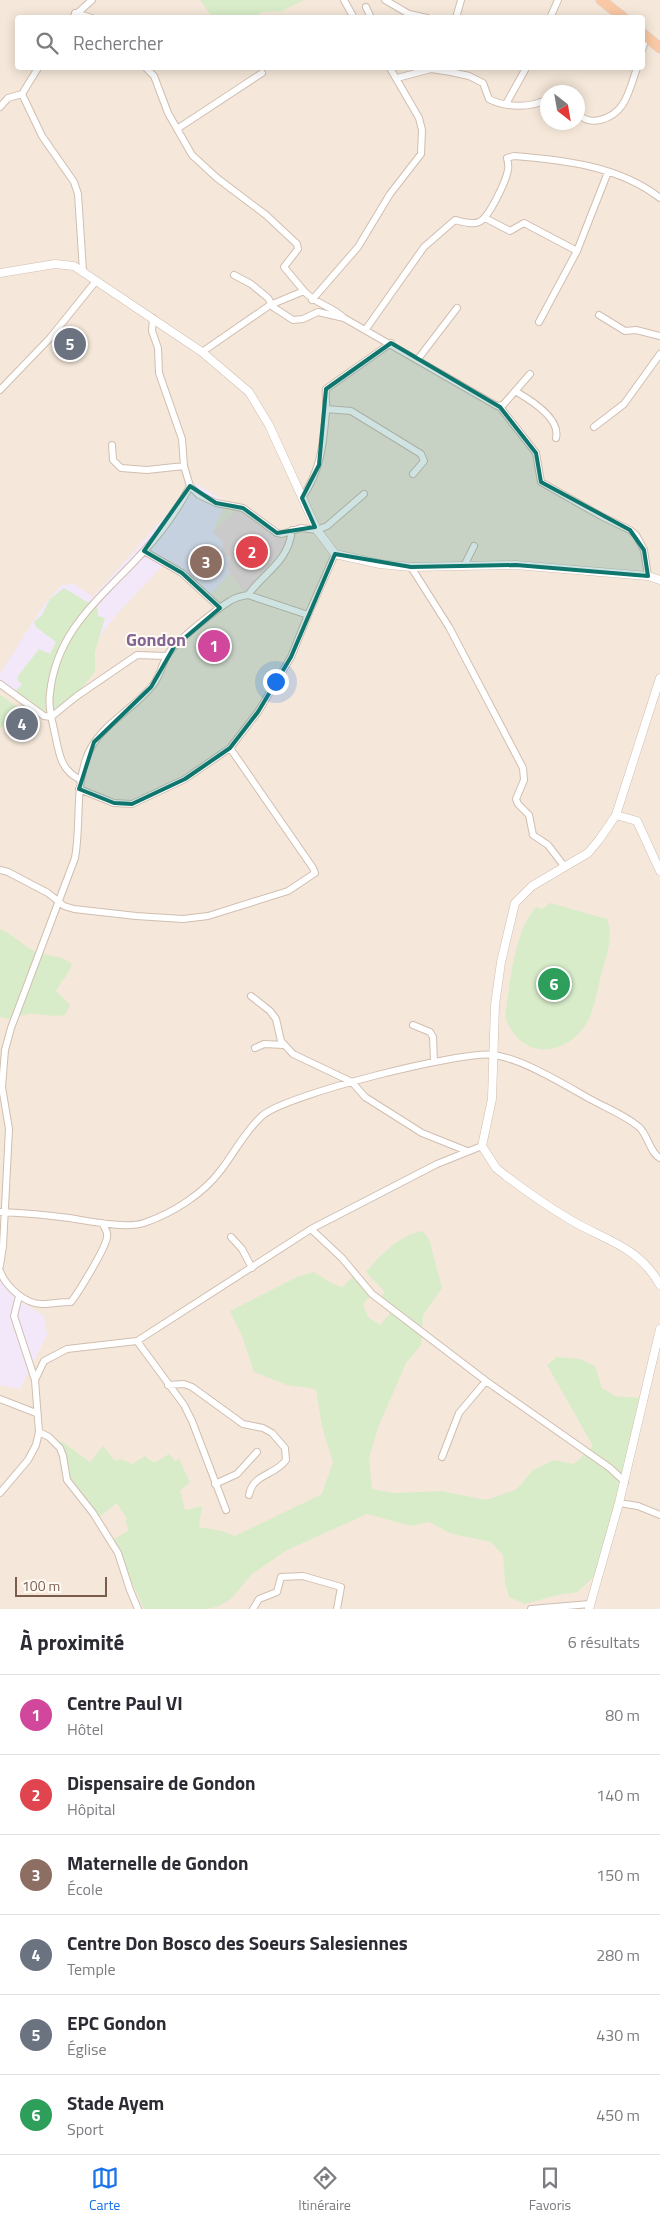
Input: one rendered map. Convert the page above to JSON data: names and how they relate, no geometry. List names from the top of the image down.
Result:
{
  "districts": ["Gondon"],
  "scale_bar": "100 m",
  "north": "bottom right",
  "page": {
    "search": "Rechercher",
    "pins": [
      "5",
      "2",
      "3",
      "1",
      "4",
      "6"
    ],
    "scale": "100 m",
    "heading": ["À proximité", "6 résultats"],
    "list": [
      {
        "mark": "1",
        "name": "Centre Paul VI",
        "note": "Hôtel",
        "value": "80 m"
      },
      {
        "mark": "2",
        "name": "Dispensaire de Gondon",
        "note": "Hôpital",
        "value": "140 m"
      },
      {
        "mark": "3",
        "name": "Maternelle de Gondon",
        "note": "École",
        "value": "150 m"
      },
      {
        "mark": "4",
        "name": "Centre Don Bosco des Soeurs Salesiennes",
        "note": "Temple",
        "value": "280 m"
      },
      {
        "mark": "5",
        "name": "EPC Gondon",
        "note": "Église",
        "value": "430 m"
      },
      {
        "mark": "6",
        "name": "Stade Ayem",
        "note": "Sport",
        "value": "450 m"
      }
    ],
    "nav": ["Carte", "Itinéraire", "Favoris"]
  }
}
